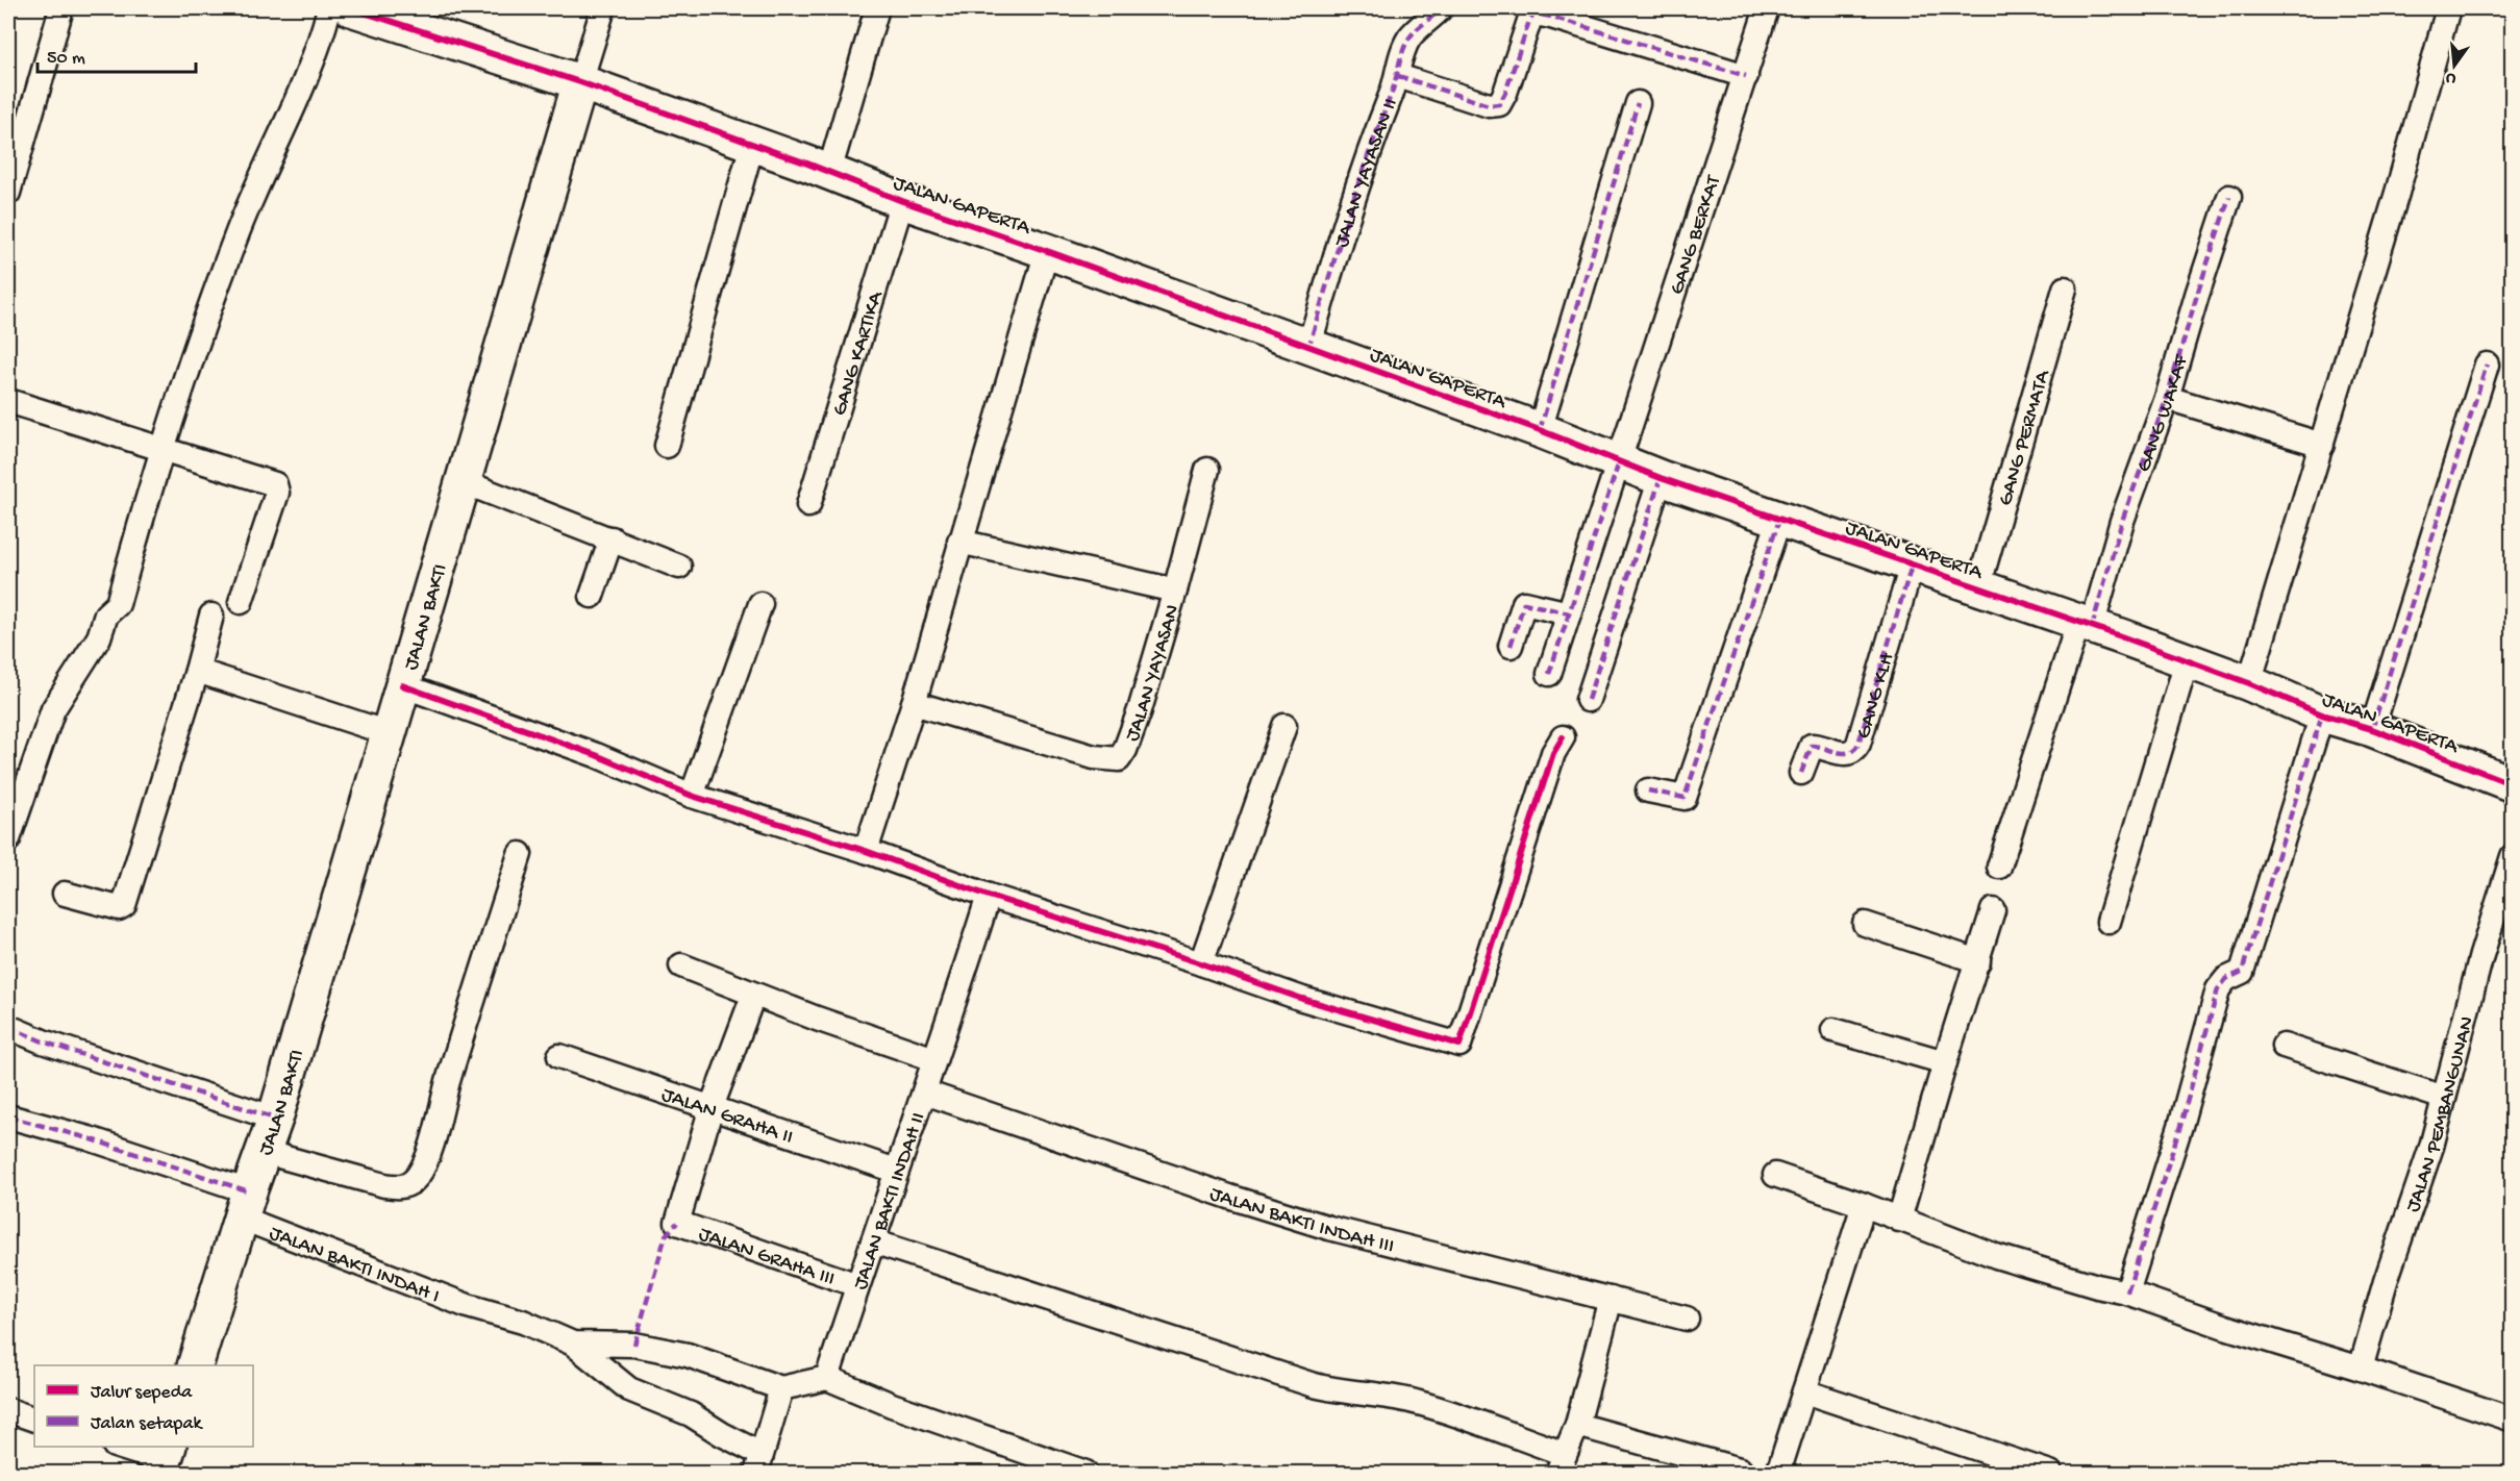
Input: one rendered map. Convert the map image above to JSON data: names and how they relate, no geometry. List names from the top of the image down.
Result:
{
  "streets": {
    "street": [
      "JALAN YAYASAN II",
      "JALAN GAPERTA",
      "GANG BERKAT",
      "GANG KARTIKA",
      "GANG WAKAF",
      "GANG PERMATA",
      "JALAN BAKTI",
      "JALAN YAYASAN",
      "GANG KLH",
      "JALAN PEMBANGUNAN",
      "JALAN GRAHA II",
      "JALAN BAKTI INDAH II",
      "JALAN BAKTI INDAH III",
      "JALAN GRAHA III",
      "JALAN BAKTI INDAH I"
    ]
  },
  "crossings": [
    ["JALAN YAYASAN II", "JALAN GAPERTA"],
    ["JALAN GAPERTA", "GANG BERKAT"],
    ["JALAN GAPERTA", "GANG KARTIKA"],
    ["JALAN GAPERTA", "GANG WAKAF"],
    ["JALAN GAPERTA", "GANG PERMATA"],
    ["JALAN GAPERTA", "JALAN BAKTI"],
    ["JALAN GAPERTA", "GANG KLH"],
    ["JALAN BAKTI", "JALAN BAKTI INDAH I"],
    ["JALAN GRAHA II", "JALAN BAKTI INDAH II"],
    ["JALAN GRAHA II", "JALAN GRAHA III"],
    ["JALAN BAKTI INDAH II", "JALAN BAKTI INDAH III"],
    ["JALAN BAKTI INDAH II", "JALAN GRAHA III"]
  ],
  "legend": ["Jalur sepeda", "Jalan setapak"],
  "scale_bar": "50 m",
  "north": "bottom"
}
